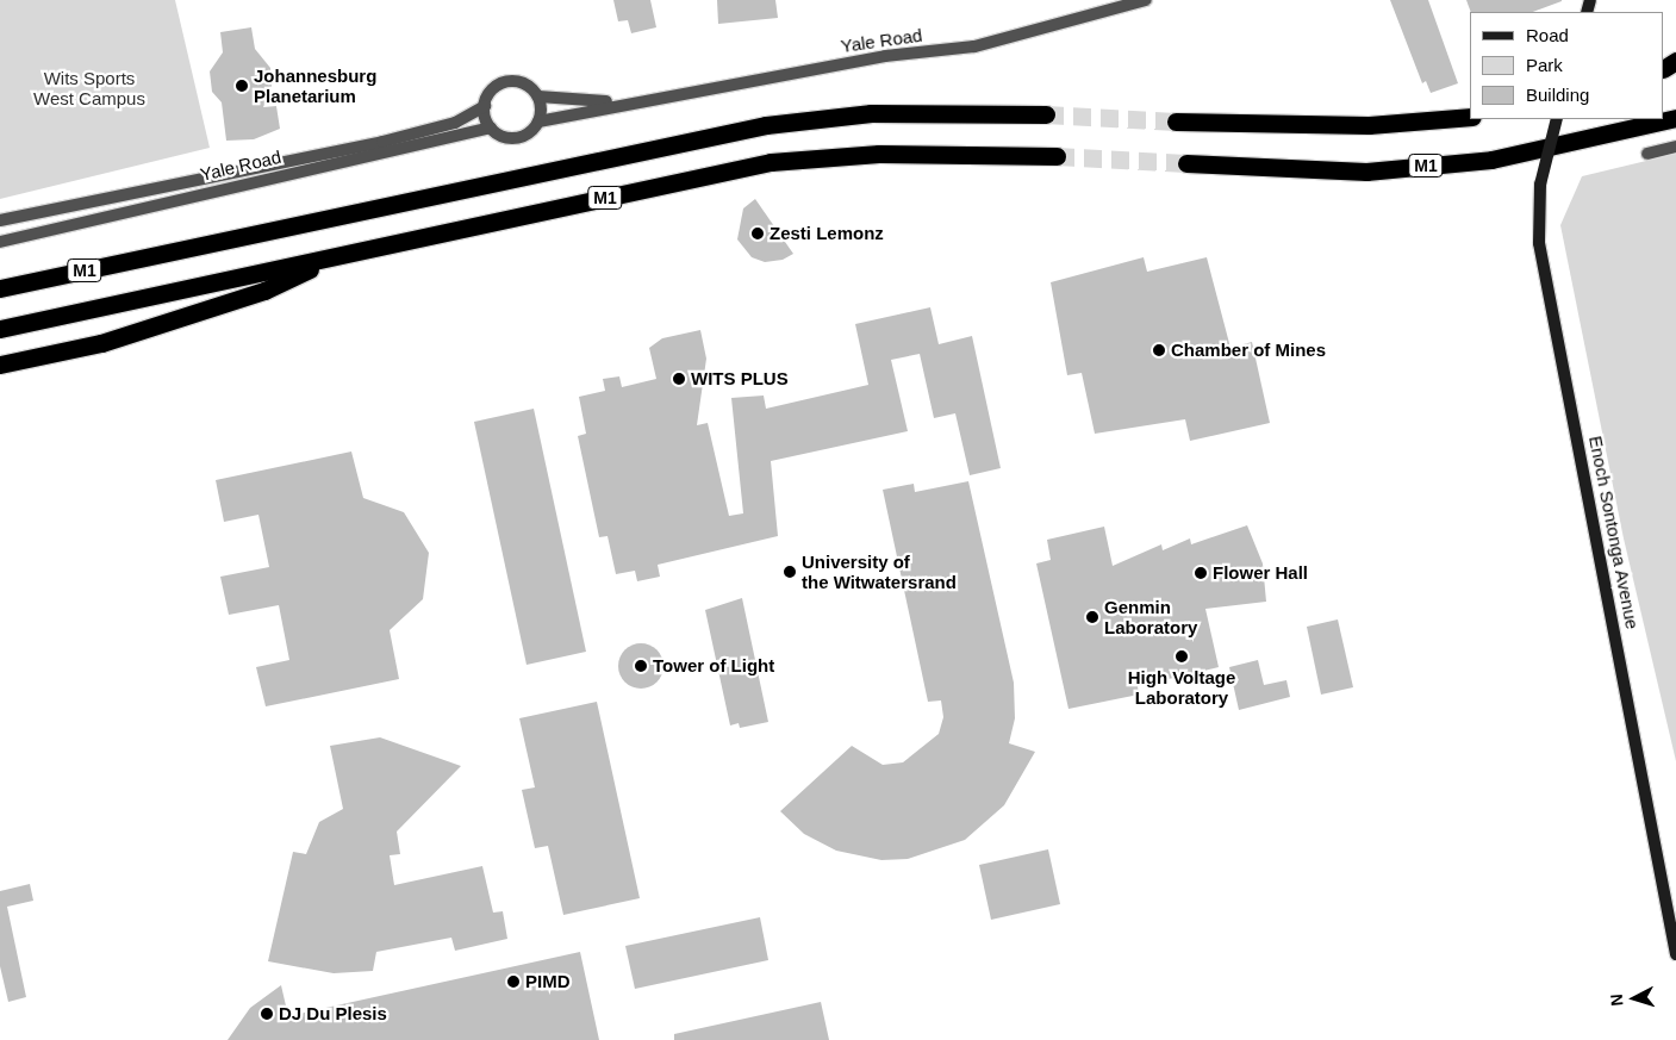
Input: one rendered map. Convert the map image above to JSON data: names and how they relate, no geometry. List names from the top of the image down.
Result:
{
  "streets": {
    "highway": ["M1"],
    "main road": ["Enoch Sontonga Avenue"],
    "street": ["Yale Road"]
  },
  "parks": ["Wits Sports West Campus"],
  "places": [
    "Johannesburg Planetarium",
    "Zesti Lemonz",
    "Chamber of Mines",
    "WITS PLUS",
    "University of the Witwatersrand",
    "Flower Hall",
    "Genmin Laboratory",
    "High Voltage Laboratory",
    "Tower of Light",
    "PIMD",
    "DJ Du Plesis"
  ],
  "legend": ["Road", "Park", "Building"],
  "north": "left"
}
